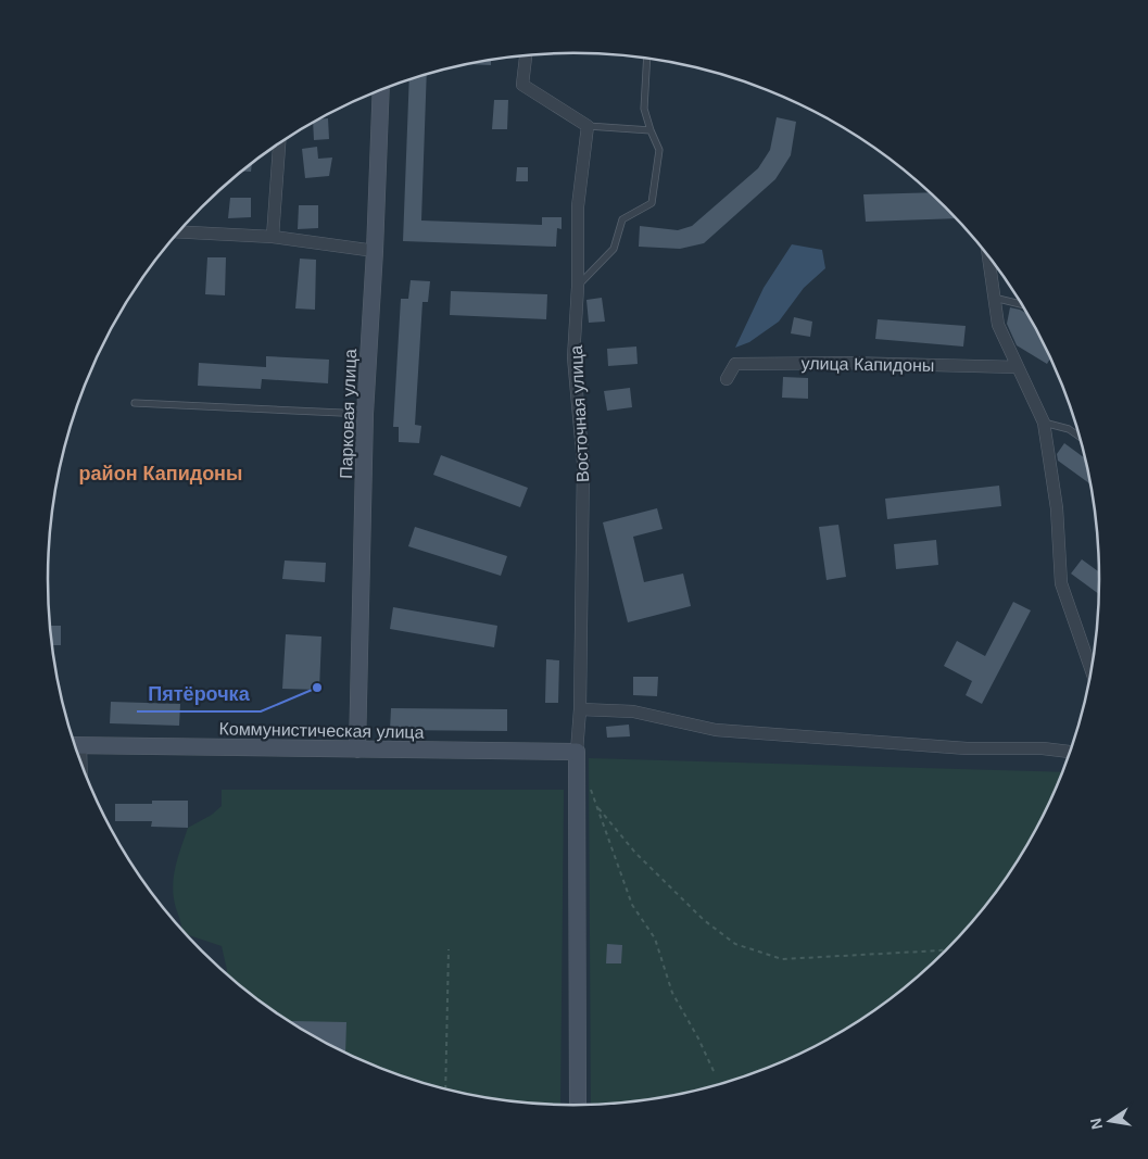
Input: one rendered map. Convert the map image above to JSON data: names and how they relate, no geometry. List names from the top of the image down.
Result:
{
  "streets": {
    "street": [
      "улица Капидоны",
      "Парковая улица",
      "Восточная улица",
      "Коммунистическая улица"
    ]
  },
  "crossings": [
    ["Парковая улица", "Коммунистическая улица"],
    ["Восточная улица", "Коммунистическая улица"]
  ],
  "districts": ["район Капидоны"],
  "places": ["Пятёрочка"],
  "north": "left"
}
